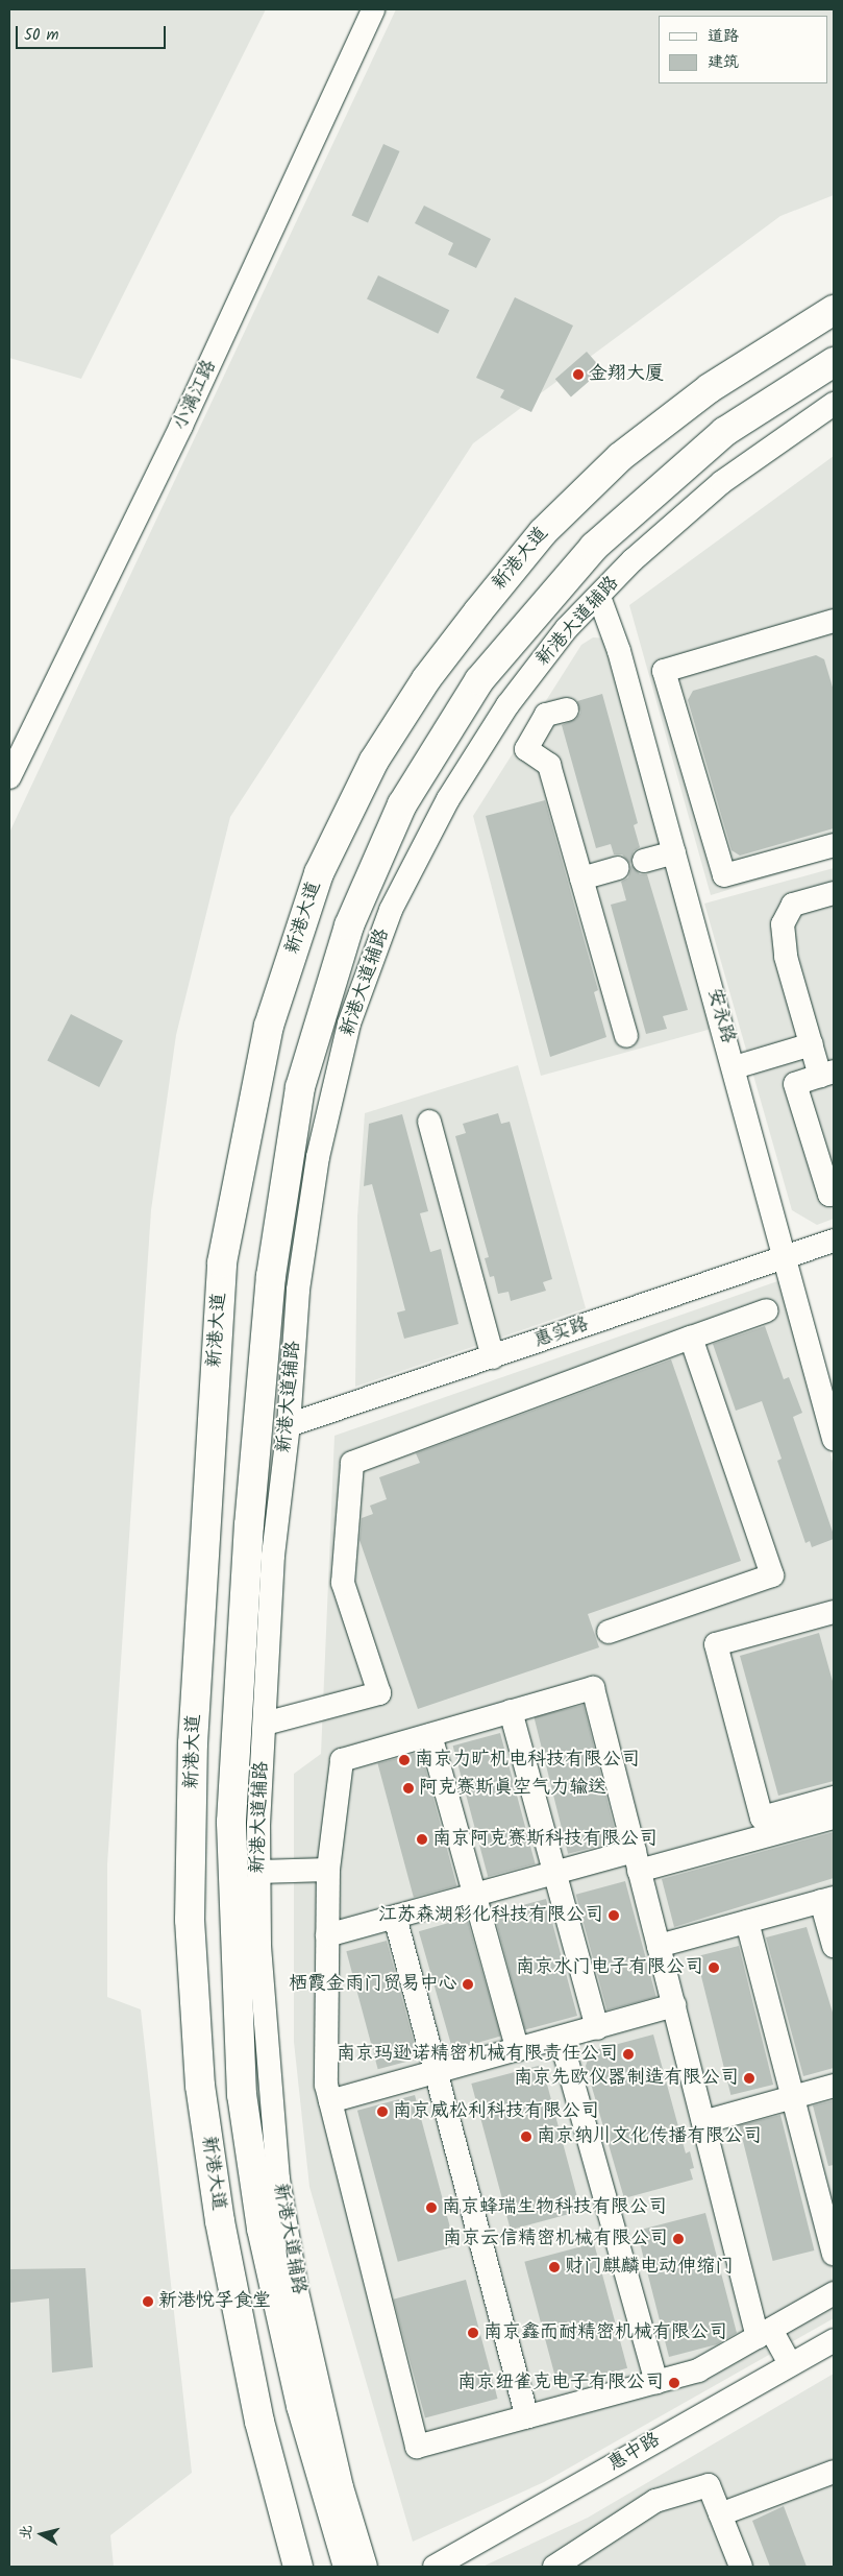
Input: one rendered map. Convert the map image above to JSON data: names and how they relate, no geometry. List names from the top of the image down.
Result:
{
  "streets": {
    "main road": ["新港大道"],
    "street": [
      "小漓江路",
      "新港大道辅路",
      "安永路",
      "惠实路",
      "惠中路"
    ]
  },
  "crossings": [
    ["新港大道辅路", "安永路"],
    ["新港大道辅路", "惠实路"],
    ["安永路", "惠实路"]
  ],
  "places": [
    "金翔大厦",
    "南京力旷机电科技有限公司",
    "阿克赛斯真空气力输送",
    "南京阿克赛斯科技有限公司",
    "江苏森湖彩化科技有限公司",
    "南京水门电子有限公司",
    "栖霞金雨门贸易中心",
    "南京玛逊诺精密机械有限责任公司",
    "南京先欧仪器制造有限公司",
    "南京威松利科技有限公司",
    "南京纳川文化传播有限公司",
    "南京蜂瑞生物科技有限公司",
    "南京云信精密机械有限公司",
    "财门麒麟电动伸缩门",
    "新港悦孚食堂",
    "南京鑫而耐精密机械有限公司",
    "南京纽雀克电子有限公司"
  ],
  "legend": ["道路", "建筑"],
  "scale_bar": "50 m",
  "north": "left"
}
